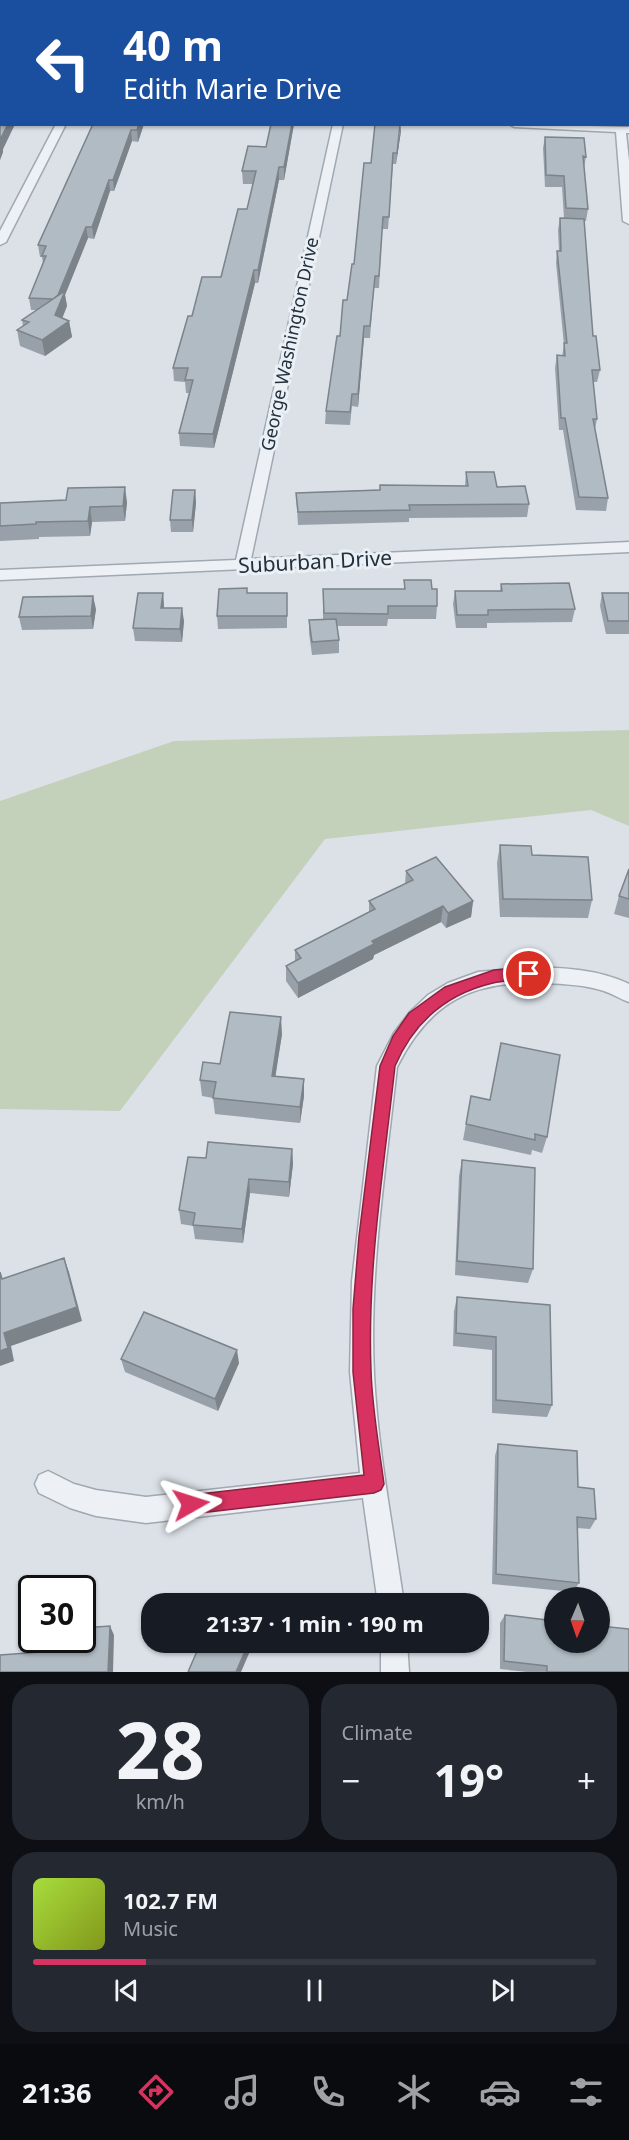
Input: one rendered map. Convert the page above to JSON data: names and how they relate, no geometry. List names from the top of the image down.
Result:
{
  "streets": {
    "street": ["George Washington Drive", "Suburban Drive"]
  },
  "crossings": [
    ["George Washington Drive", "Suburban Drive"]
  ],
  "north": "bottom",
  "page": {
    "turn": ["40 m", "Edith Marie Drive"],
    "limit": "30",
    "trip": "21:37 · 1 min · 190 m",
    "tile": [
      ["28", "km/h"],
      "Climate"
    ],
    "heat": ["−", "19°", "+"],
    "song": ["102.7 FM", "Music"],
    "tabs": "21:36"
  }
}
